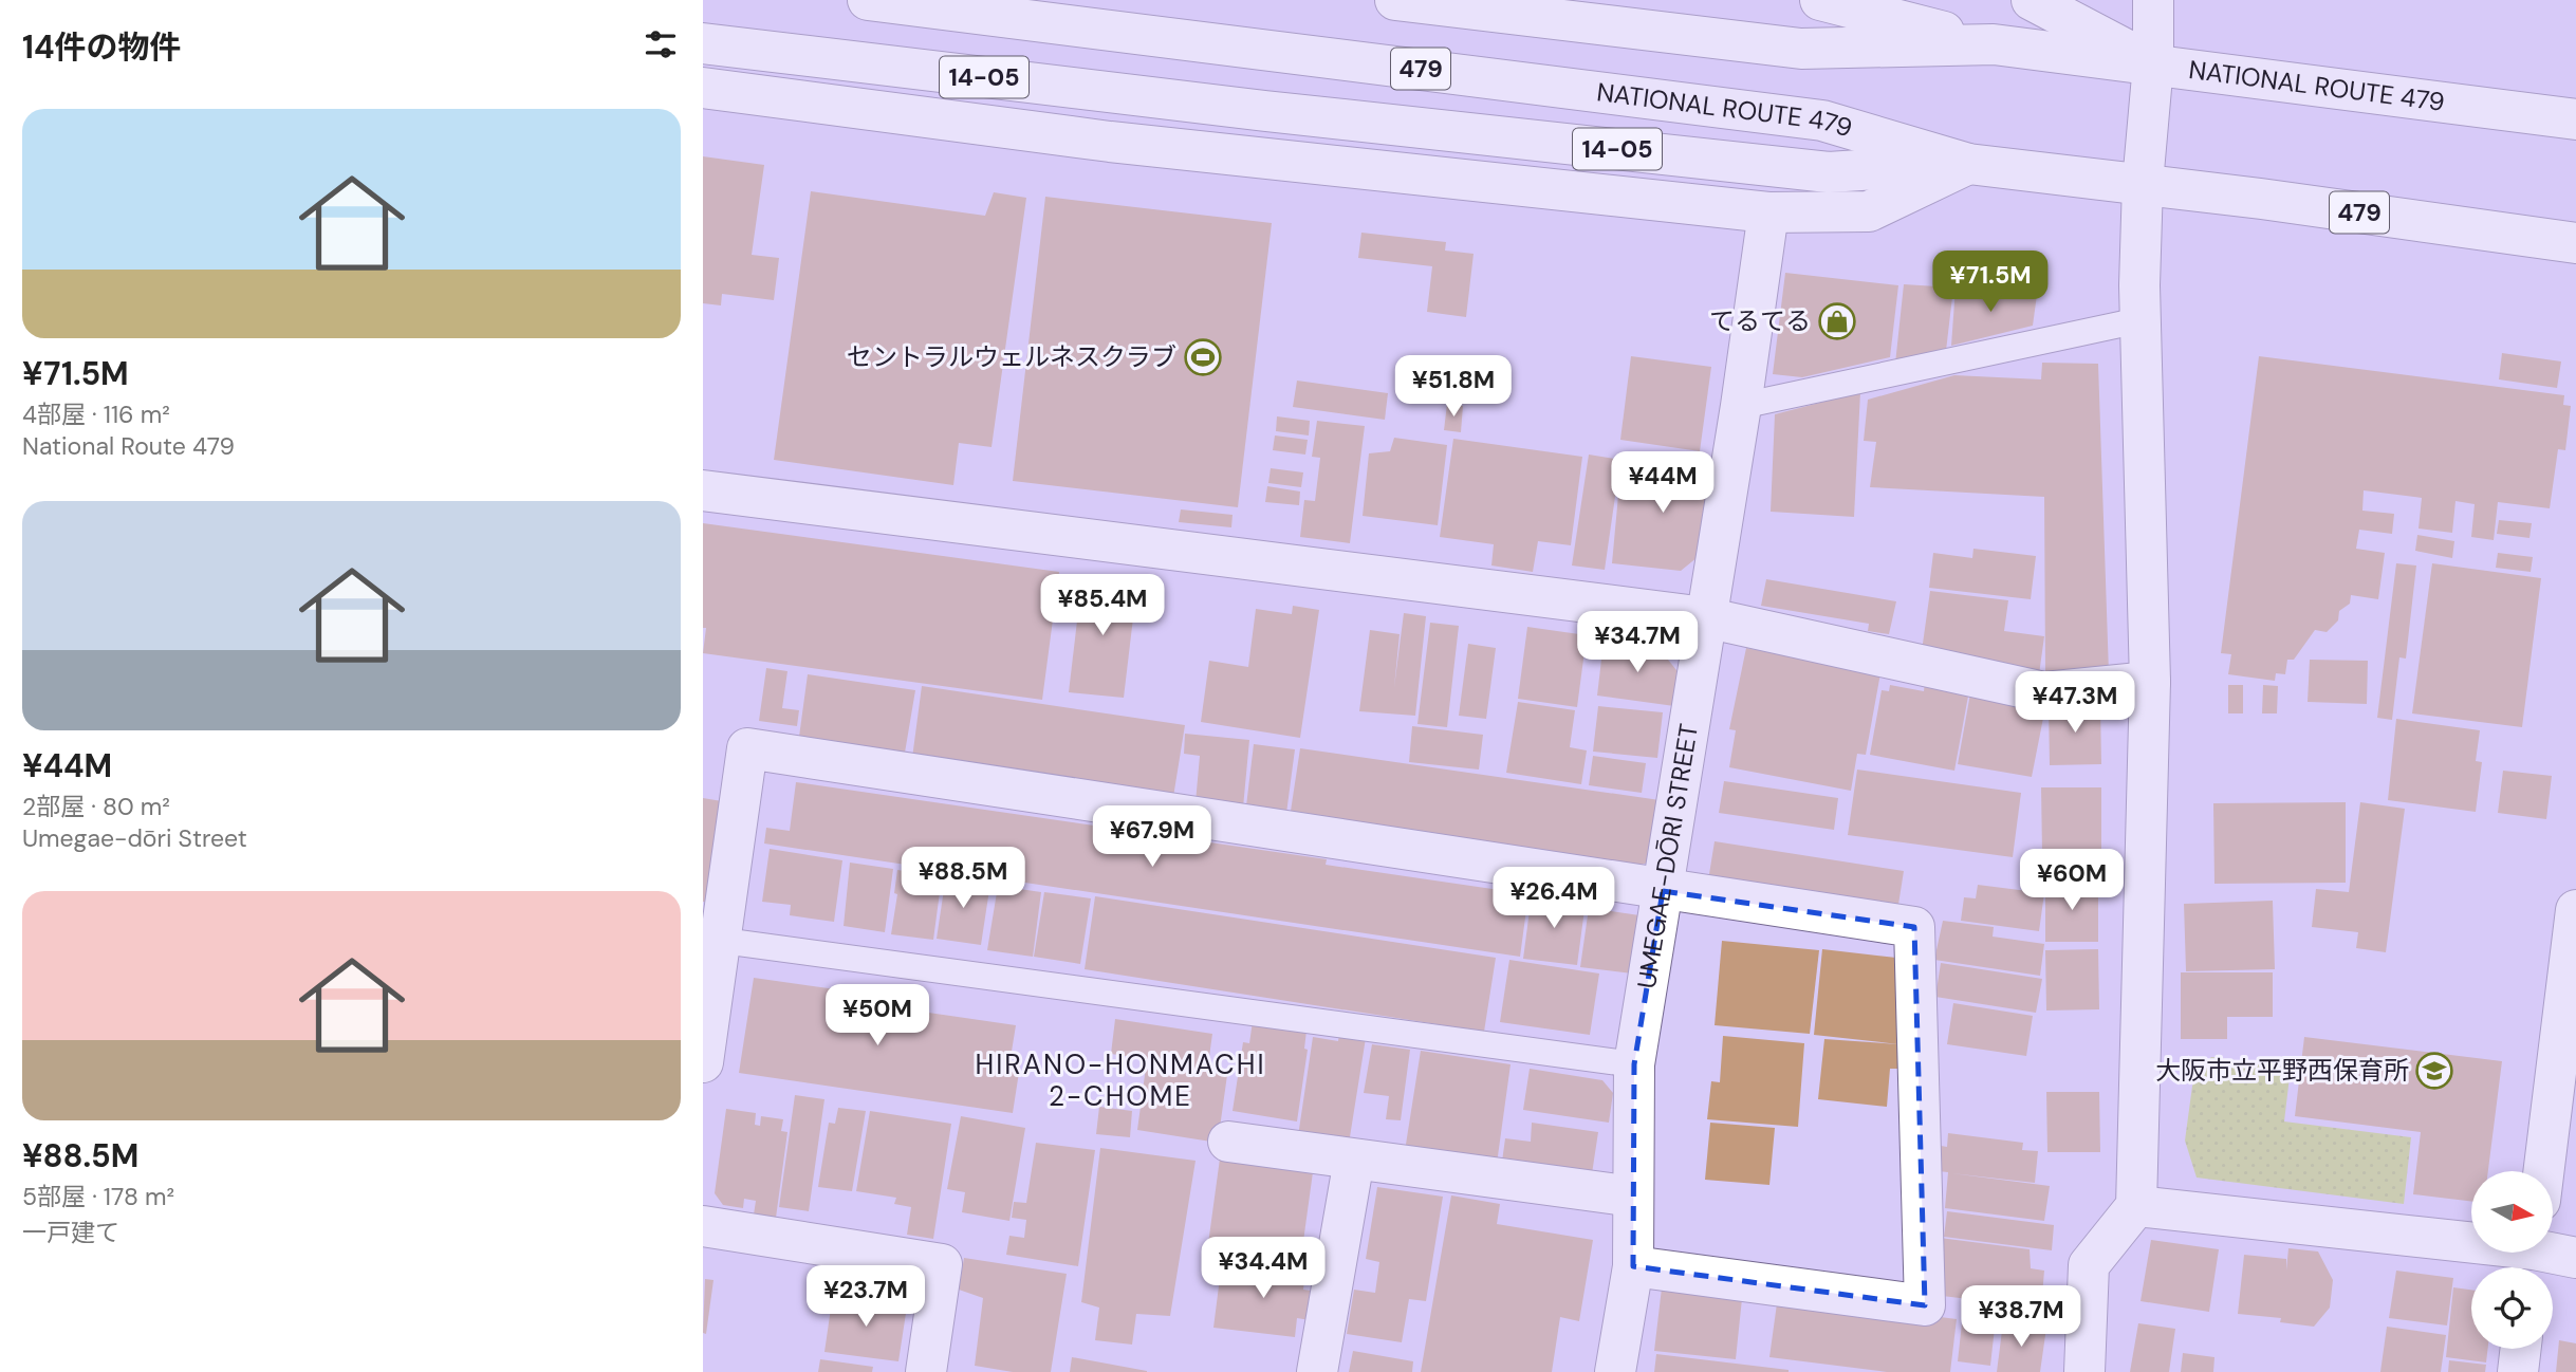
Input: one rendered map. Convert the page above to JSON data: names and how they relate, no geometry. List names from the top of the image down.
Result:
{
  "streets": {
    "main road": [
      "479",
      "14-05",
      "NATIONAL ROUTE 479",
      "UMEGAE-DŌRI STREET"
    ]
  },
  "crossings": [
    ["14-05", "NATIONAL ROUTE 479"]
  ],
  "districts": ["HIRANO-HONMACHI 2-CHOME"],
  "places": {
    "shop": ["てるてる"],
    "sports": ["セントラルウェルネスクラブ"],
    "school or university": ["大阪市立平野西保育所"]
  },
  "north": "right",
  "page": {
    "heading": "14件の物件",
    "list": [
      {
        "name": "¥71.5M",
        "note": "4部屋 · 116 m² · National Route 479"
      },
      {
        "name": "¥44M",
        "note": "2部屋 · 80 m² · Umegae-dōri Street"
      },
      {
        "name": "¥88.5M",
        "note": "5部屋 · 178 m² · 一戸建て"
      }
    ],
    "price": [
      "¥71.5M",
      "¥51.8M",
      "¥44M",
      "¥85.4M",
      "¥34.7M",
      "¥47.3M",
      "¥67.9M",
      "¥88.5M",
      "¥60M",
      "¥26.4M",
      "¥50M",
      "¥34.4M",
      "¥23.7M",
      "¥38.7M"
    ]
  }
}
